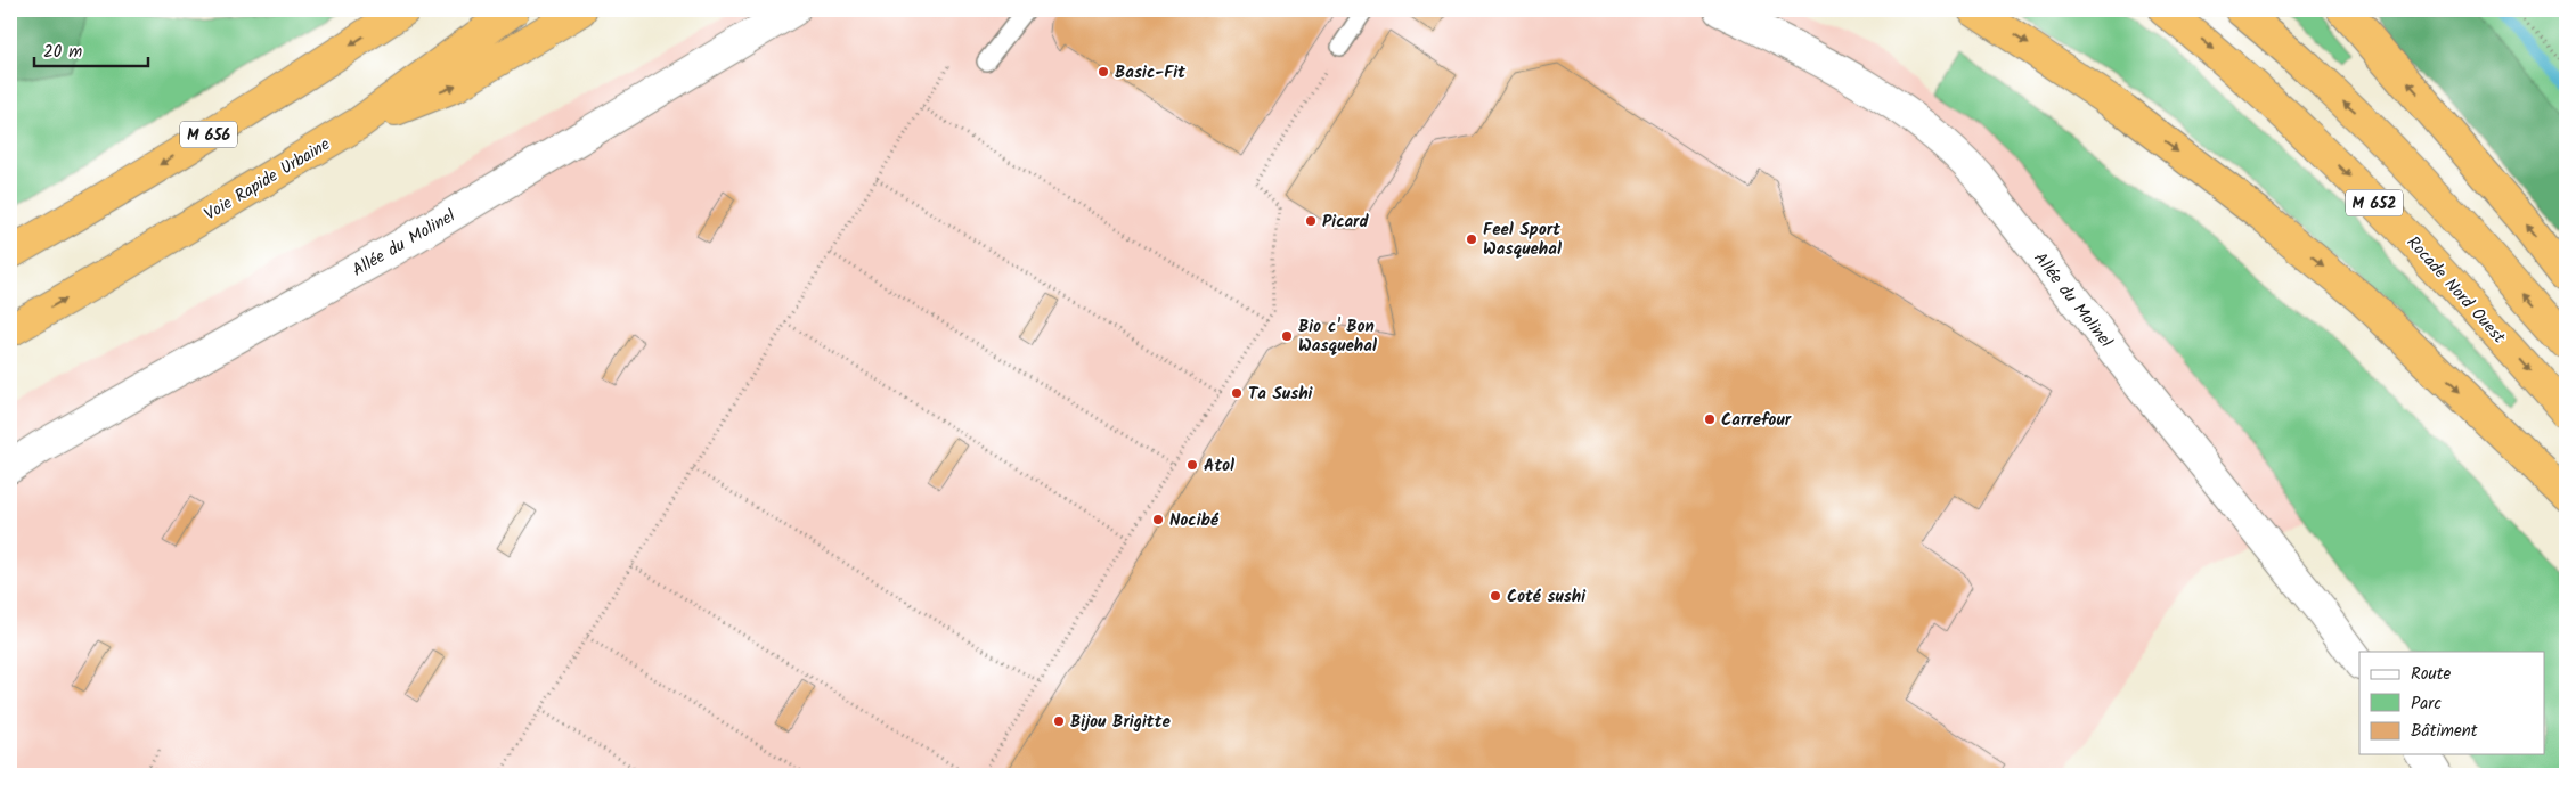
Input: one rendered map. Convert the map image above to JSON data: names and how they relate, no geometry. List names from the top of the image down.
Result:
{
  "streets": {
    "highway": [
      "M 656",
      "Voie Rapide Urbaine",
      "M 652",
      "Rocade Nord Ouest"
    ],
    "street": ["Allée du Molinel"]
  },
  "places": [
    "Basic-Fit",
    "Picard",
    "Feel Sport Wasquehal",
    "Bio c' Bon Wasquehal",
    "Ta Sushi",
    "Carrefour",
    "Atol",
    "Nocibé",
    "Coté sushi",
    "Bijou Brigitte"
  ],
  "legend": ["Route", "Parc", "Bâtiment"],
  "scale_bar": "20 m"
}
